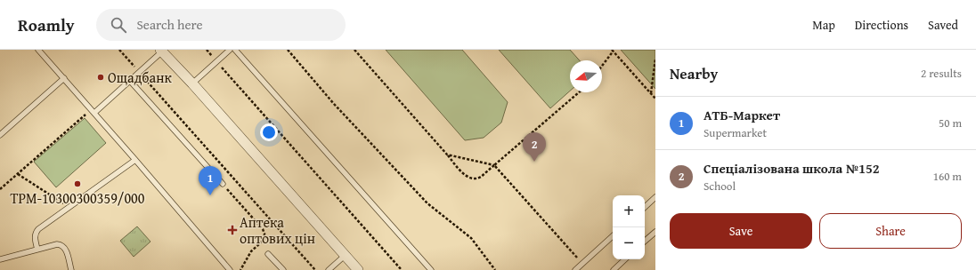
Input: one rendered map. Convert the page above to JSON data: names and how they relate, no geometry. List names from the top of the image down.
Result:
{
  "places": {
    "other": ["Ощадбанк", "ТРМ-10300300359/000"],
    "health": ["Аптека оптових цін"]
  },
  "north": "left",
  "page": {
    "header": "Roamly",
    "search": "Search here",
    "nav": ["Map", "Directions", "Saved"],
    "heading": ["Nearby", "2 results"],
    "list": [
      {
        "mark": "1",
        "name": "АТБ-Маркет",
        "note": "Supermarket",
        "value": "50 m"
      },
      {
        "mark": "2",
        "name": "Спеціалізована школа №152",
        "note": "School",
        "value": "160 m"
      }
    ],
    "pins": ["2", "1"],
    "map_buttons": ["+", "−"],
    "buttons": ["Save", "Share"]
  }
}
